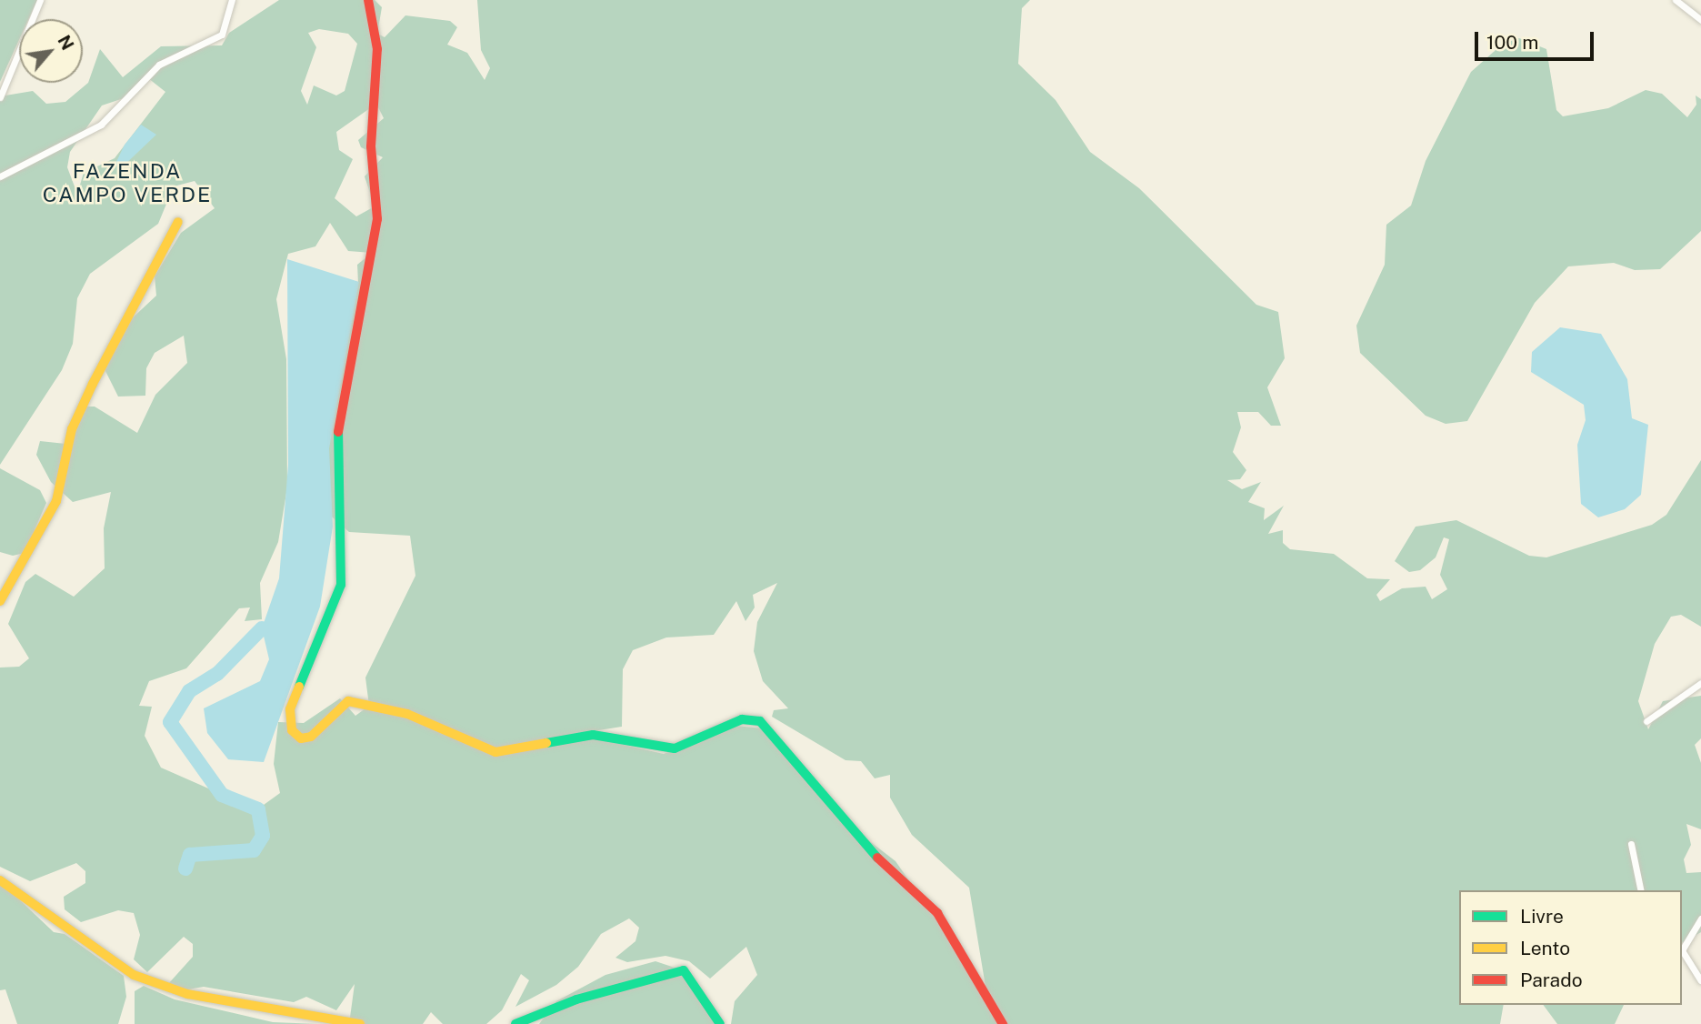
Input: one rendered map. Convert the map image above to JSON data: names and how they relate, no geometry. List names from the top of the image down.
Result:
{
  "districts": ["FAZENDA CAMPO VERDE"],
  "legend": ["Livre", "Lento", "Parado"],
  "scale_bar": "100 m",
  "north": "top right"
}
